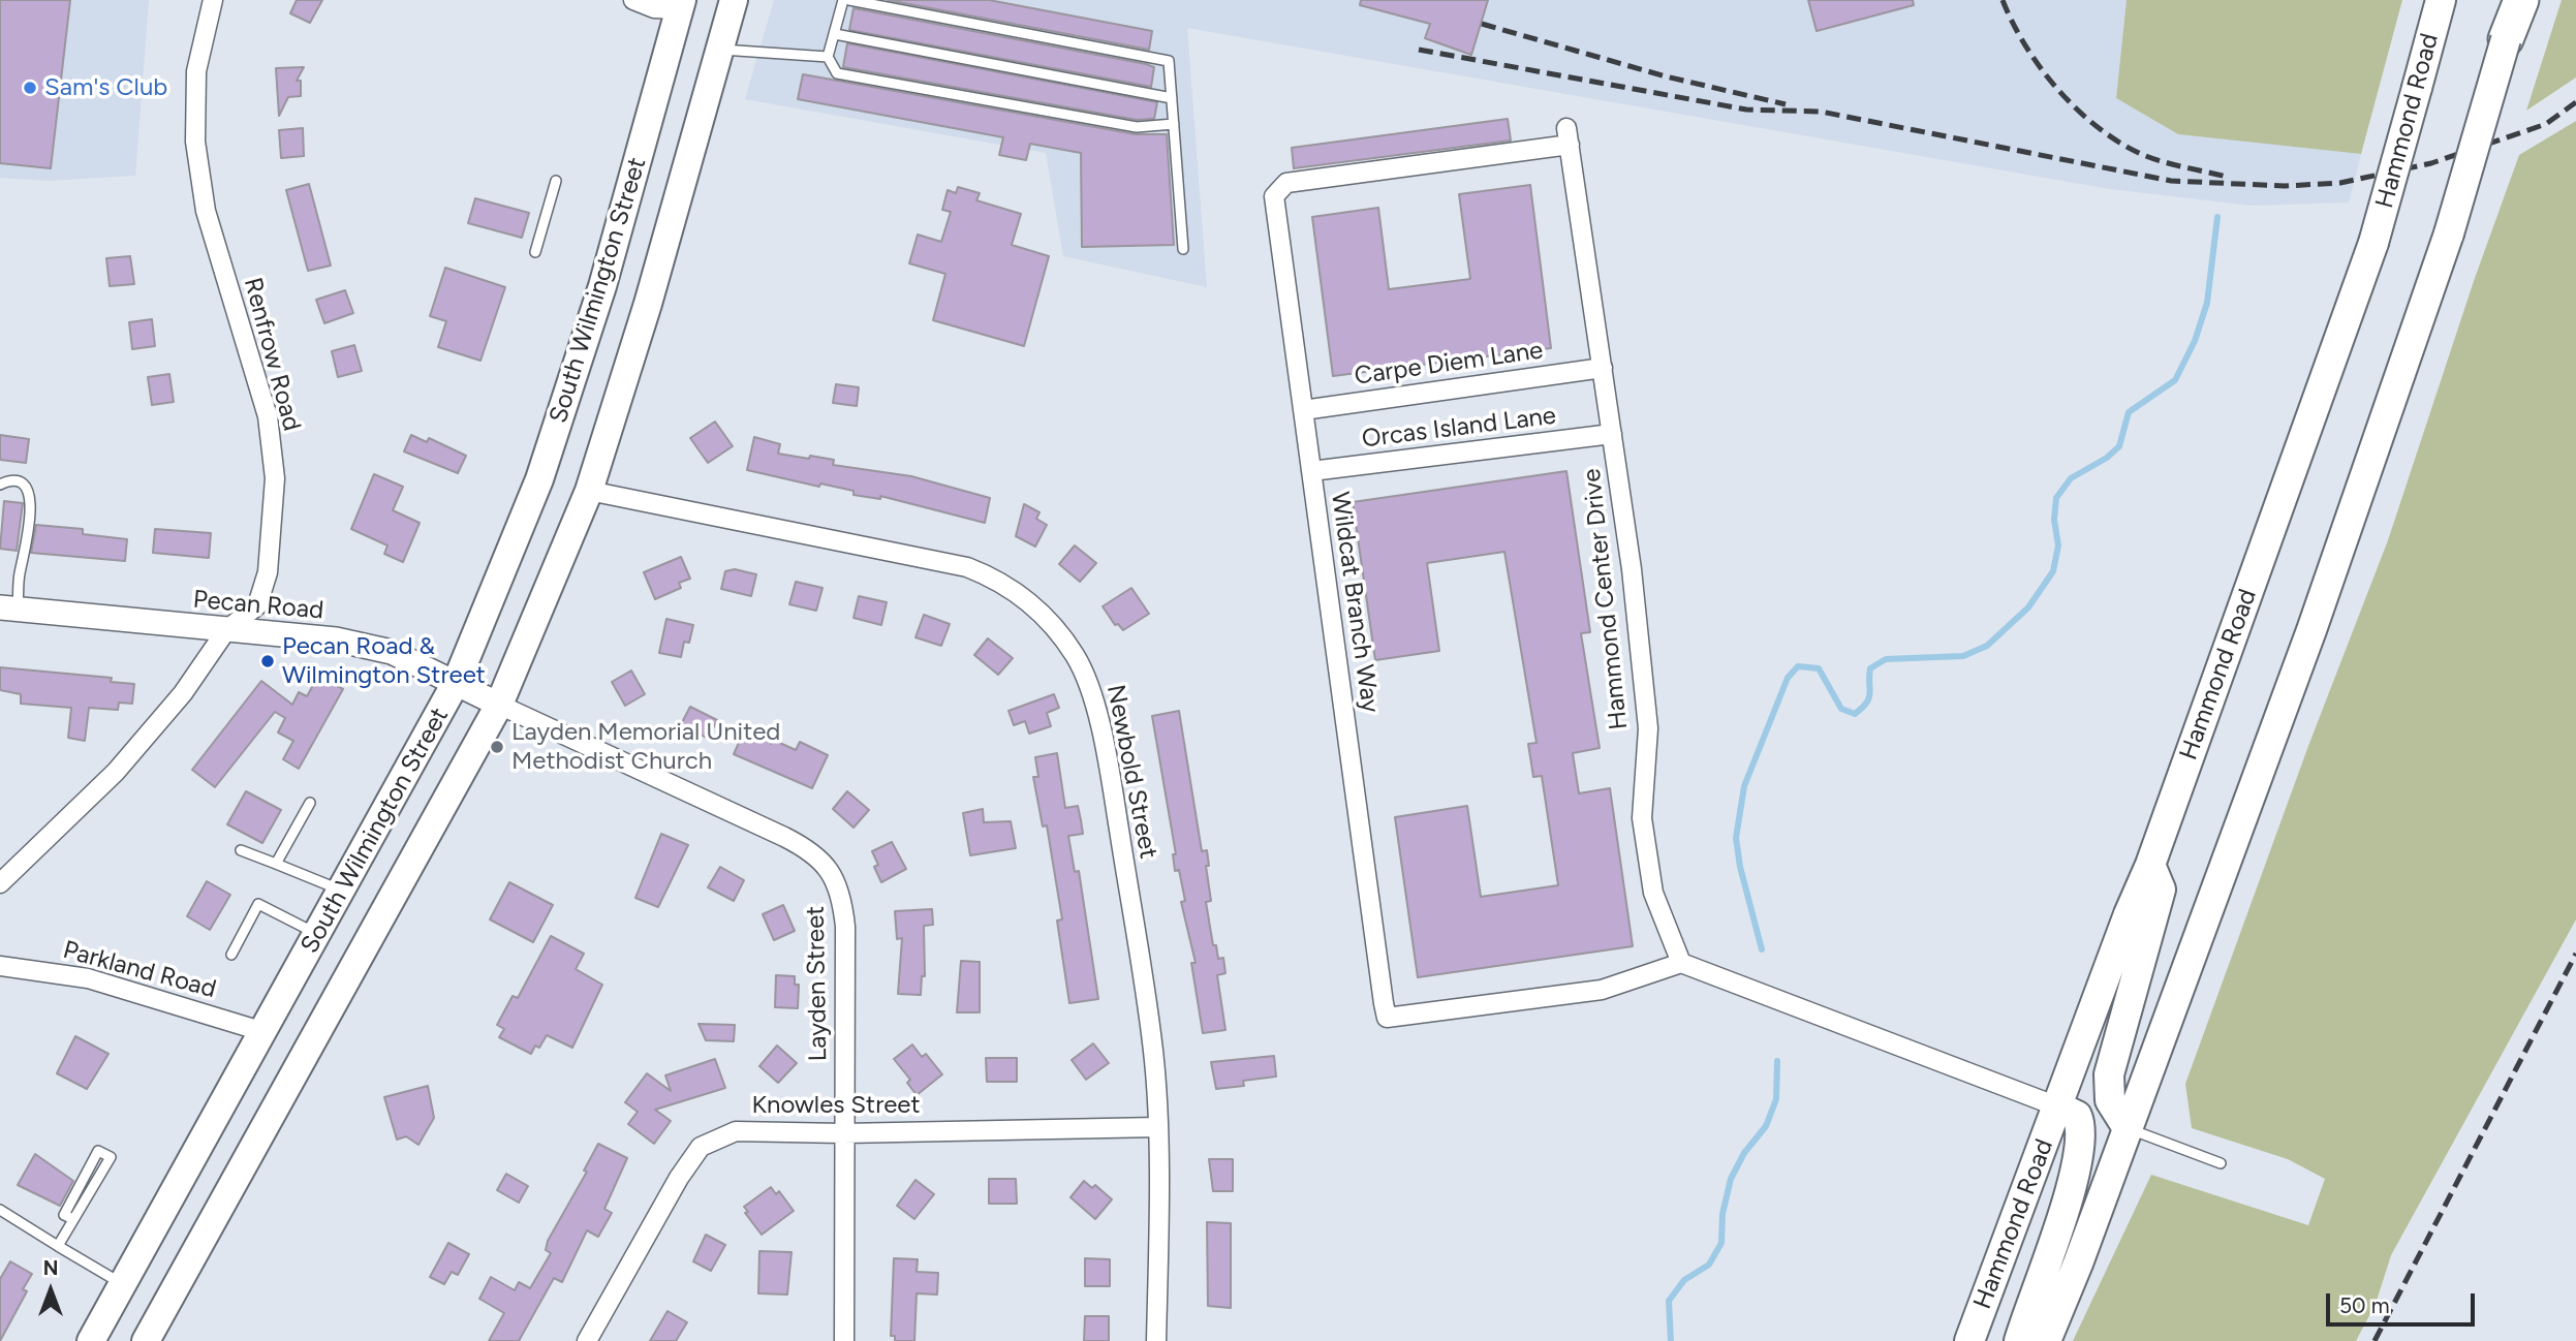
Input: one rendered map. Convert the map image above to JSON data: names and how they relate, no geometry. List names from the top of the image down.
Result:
{
  "streets": {
    "main road": ["Hammond Road", "South Wilmington Street"],
    "street": [
      "Renfrow Road",
      "Carpe Diem Lane",
      "Orcas Island Lane",
      "Hammond Center Drive",
      "Wildcat Branch Way",
      "Pecan Road",
      "Newbold Street",
      "Parkland Road",
      "Layden Street",
      "Knowles Street"
    ]
  },
  "crossings": [
    ["South Wilmington Street", "Pecan Road"],
    ["South Wilmington Street", "Newbold Street"],
    ["South Wilmington Street", "Parkland Road"],
    ["South Wilmington Street", "Layden Street"],
    ["Renfrow Road", "Pecan Road"],
    ["Carpe Diem Lane", "Hammond Center Drive"],
    ["Carpe Diem Lane", "Wildcat Branch Way"],
    ["Orcas Island Lane", "Hammond Center Drive"],
    ["Orcas Island Lane", "Wildcat Branch Way"],
    ["Hammond Center Drive", "Wildcat Branch Way"],
    ["Pecan Road", "Layden Street"],
    ["Newbold Street", "Knowles Street"],
    ["Layden Street", "Knowles Street"]
  ],
  "places": ["Sam's Club", "Pecan Road & Wilmington Street", "Layden Memorial United Methodist Church"],
  "scale_bar": "50 m",
  "north": "top"
}
